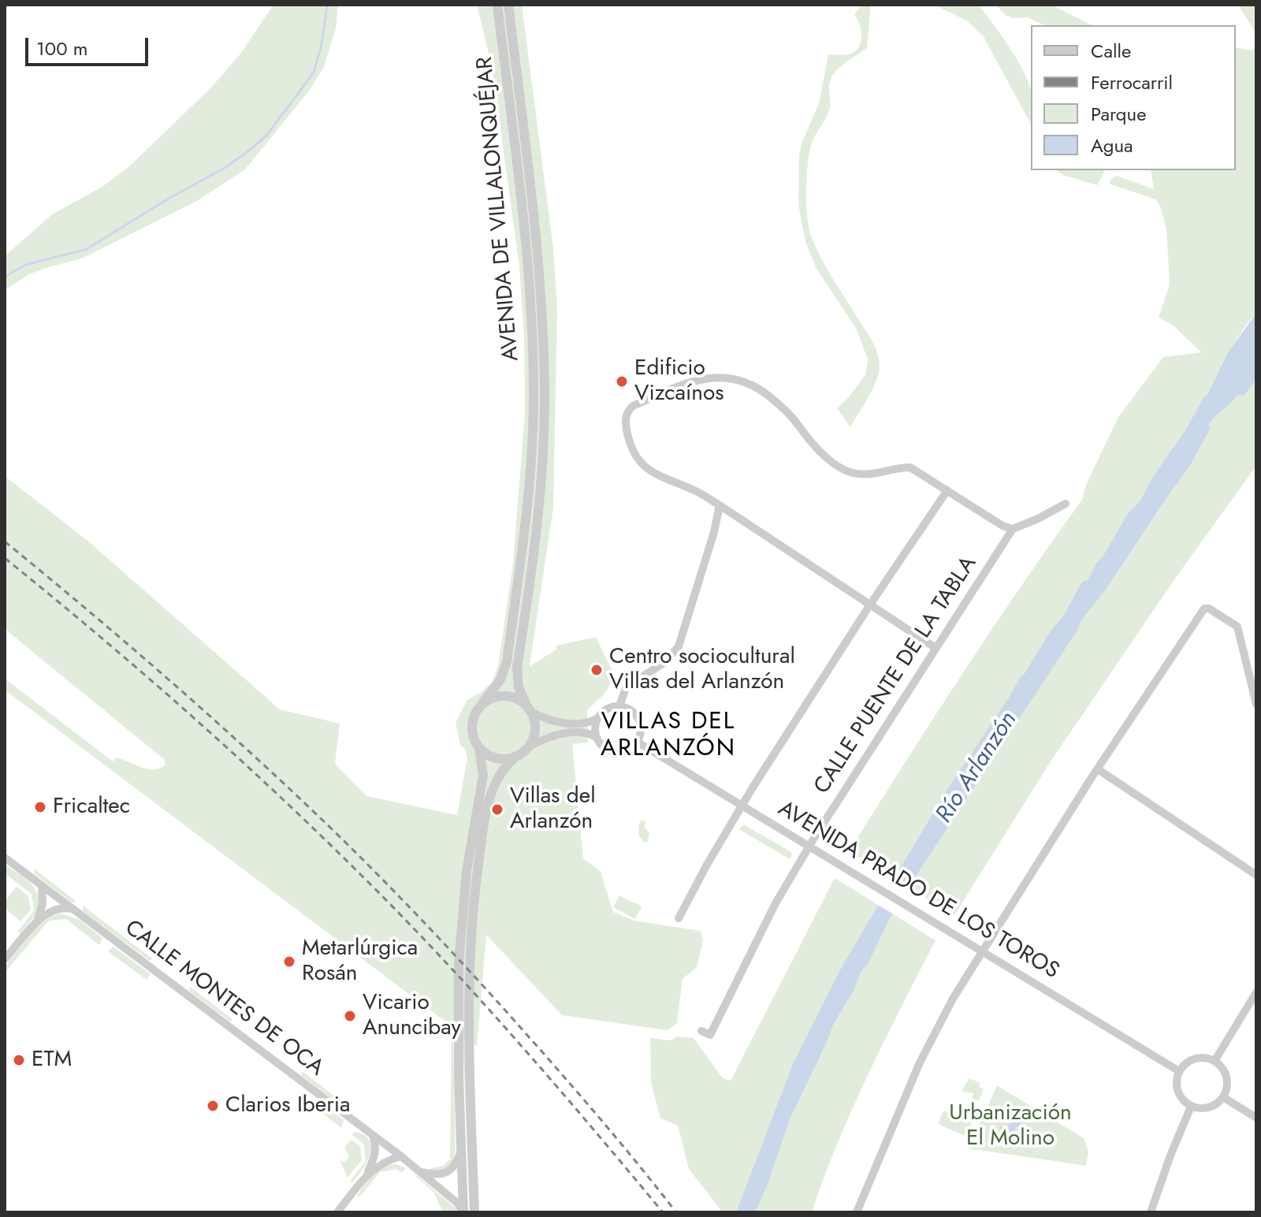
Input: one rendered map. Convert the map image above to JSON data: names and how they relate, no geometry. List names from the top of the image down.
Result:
{
  "streets": {
    "street": [
      "AVENIDA DE VILLALONQUÉJAR",
      "CALLE PUENTE DE LA TABLA",
      "AVENIDA PRADO DE LOS TOROS",
      "CALLE MONTES DE OCA"
    ]
  },
  "crossings": [
    ["CALLE PUENTE DE LA TABLA", "AVENIDA PRADO DE LOS TOROS"]
  ],
  "districts": ["VILLAS DEL ARLANZÓN"],
  "water": ["Río Arlanzón"],
  "parks": ["Urbanización El Molino"],
  "places": [
    "Edificio Vizcaínos",
    "Centro sociocultural Villas del Arlanzón",
    "Fricaltec",
    "Villas del Arlanzón",
    "Metarlúrgica Rosán",
    "Vicario Anuncibay",
    "ETM",
    "Clarios Iberia"
  ],
  "legend": [
    "Calle",
    "Ferrocarril",
    "Parque",
    "Agua"
  ],
  "scale_bar": "100 m"
}
